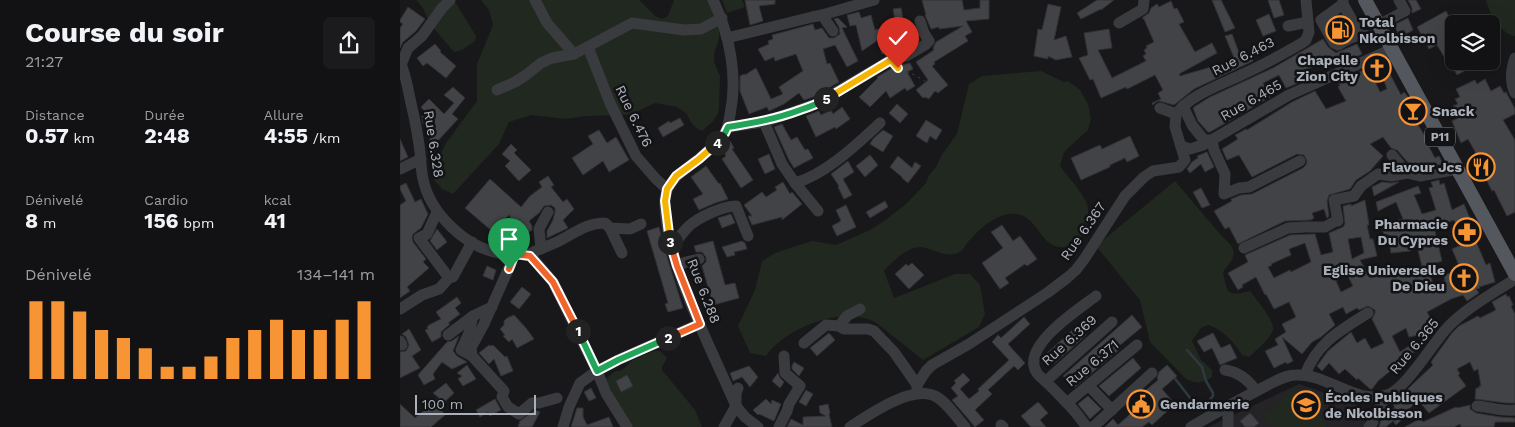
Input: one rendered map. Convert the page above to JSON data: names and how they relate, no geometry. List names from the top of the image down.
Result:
{
  "streets": {
    "main road": ["P11"],
    "street": [
      "Rue 6.463",
      "Rue 6.465",
      "Rue 6.476",
      "Rue 6.328",
      "Rue 6.367",
      "Rue 6.288",
      "Rue 6.369",
      "Rue 6.365",
      "Rue 6.371"
    ]
  },
  "crossings": [
    ["Rue 6.463", "Rue 6.367"],
    ["Rue 6.465", "P11"],
    ["Rue 6.465", "Rue 6.367"],
    ["Rue 6.476", "Rue 6.288"]
  ],
  "places": {
    "fuel station": ["Total Nkolbisson"],
    "church": ["Chapelle Zion City", "Eglise Universelle De Dieu"],
    "bar": ["Snack"],
    "restaurant": ["Flavour Jcs"],
    "pharmacy": ["Pharmacie Du Cypres"],
    "public building": ["Gendarmerie"],
    "school or university": ["Écoles Publiques de Nkolbisson"]
  },
  "scale_bar": "100 m",
  "page": {
    "heading": ["Course du soir", "21:27"],
    "stats": [
      ["Distance", "0.57 km"],
      ["Durée", "2:48"],
      ["Allure", "4:55 /km"],
      ["Dénivelé", "8 m"],
      ["Cardio", "156 bpm"],
      ["kcal", "41"]
    ],
    "pins": [
      "5",
      "4",
      "3",
      "1",
      "2"
    ],
    "chart": ["Dénivelé", "134–141 m"],
    "scale": "100 m"
  }
}
